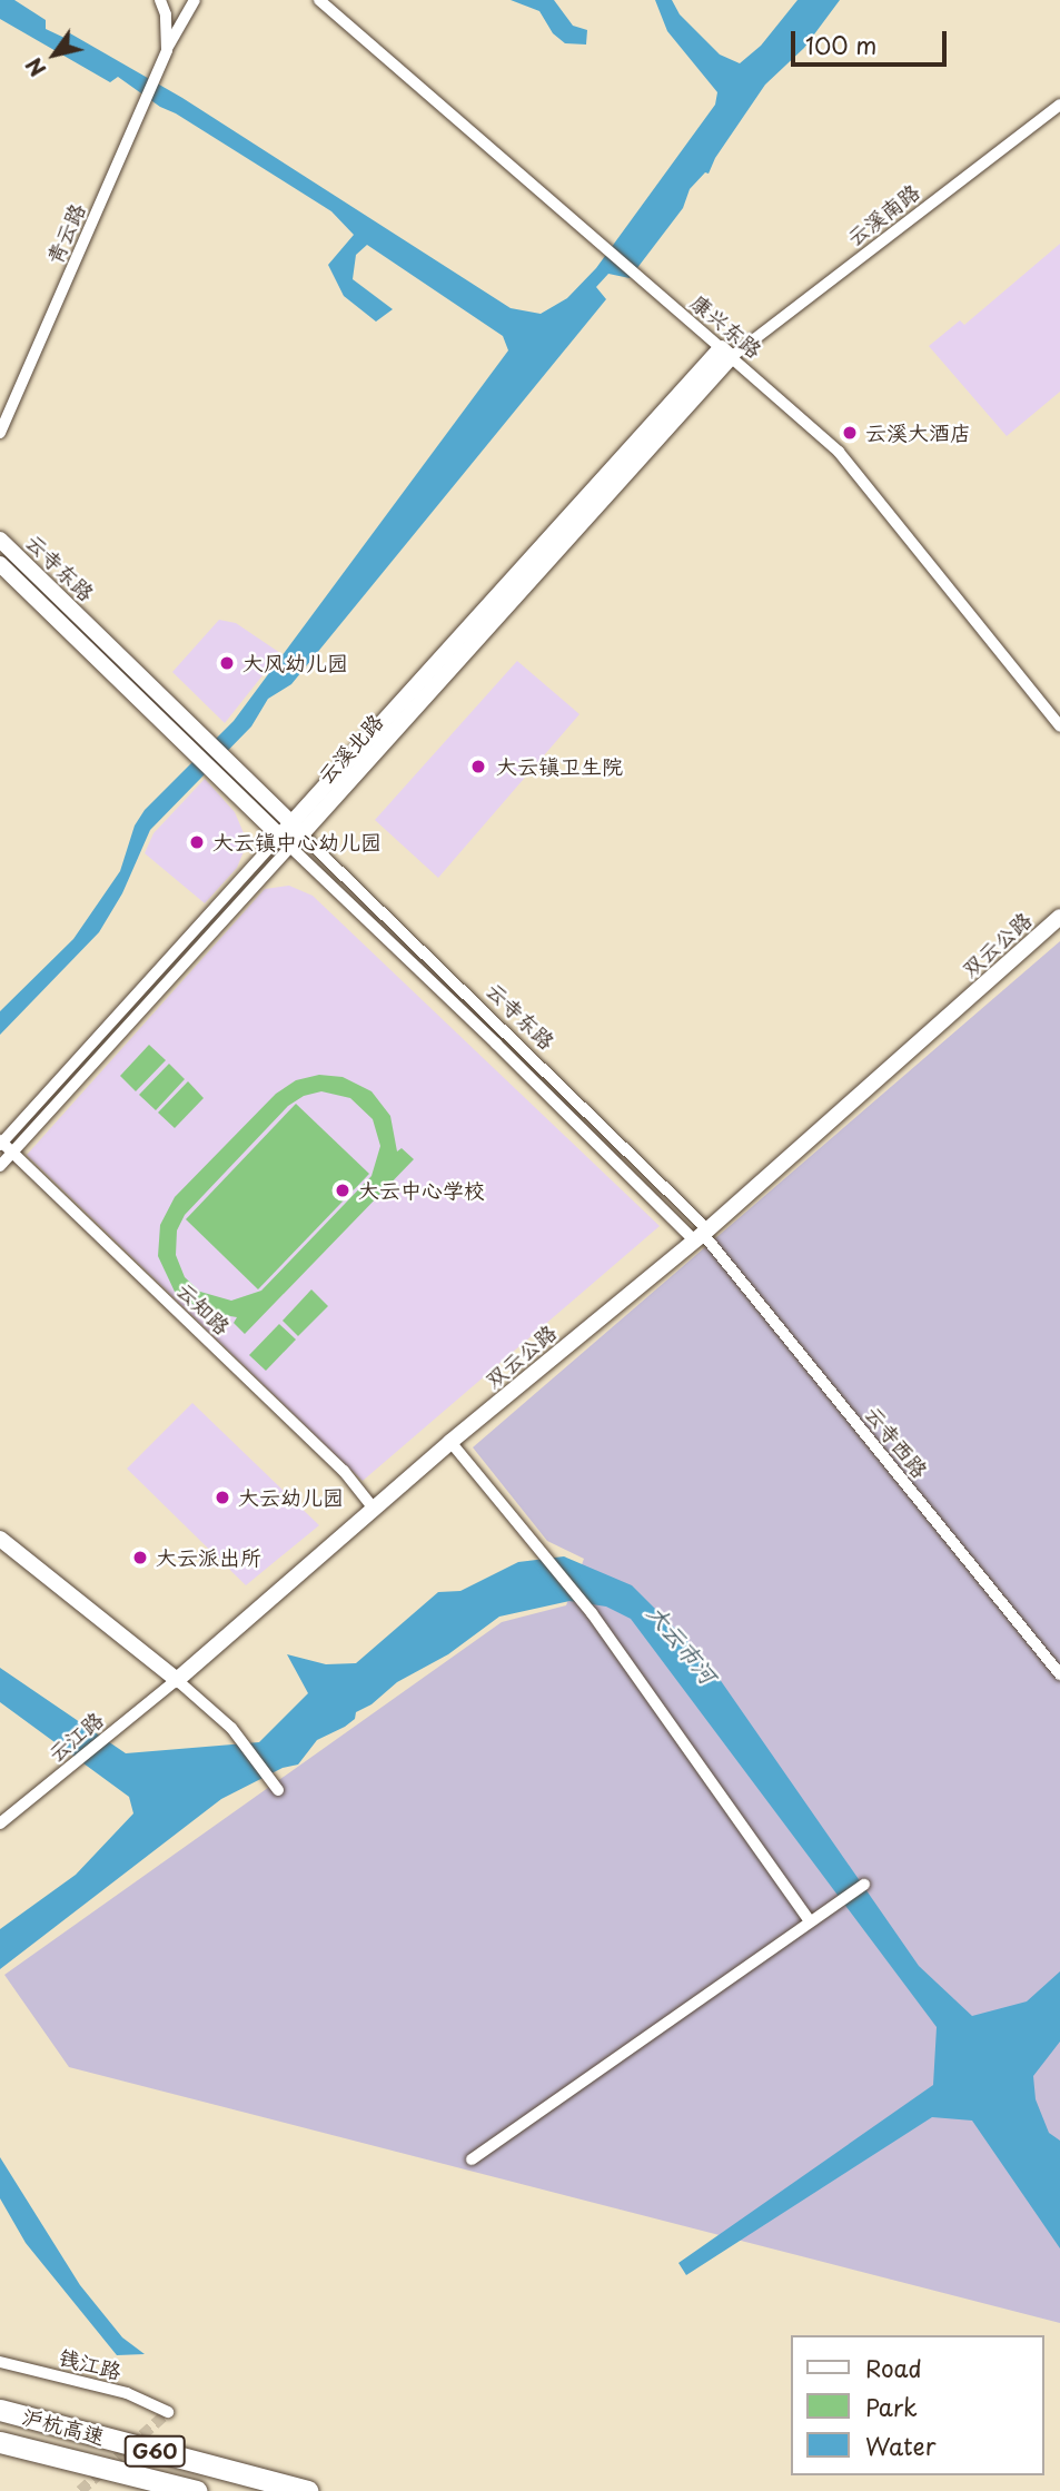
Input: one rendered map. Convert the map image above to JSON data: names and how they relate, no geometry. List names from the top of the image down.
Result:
{
  "streets": {
    "highway": ["沪杭高速", "G60"],
    "street": [
      "云溪南路",
      "青云路",
      "康兴东路",
      "云寺东路",
      "云溪北路",
      "双云公路",
      "云知路",
      "云寺西路",
      "云江路",
      "钱江路"
    ]
  },
  "crossings": [
    ["云溪南路", "康兴东路"],
    ["云溪南路", "云溪北路"],
    ["康兴东路", "云溪北路"],
    ["云寺东路", "云溪北路"],
    ["云寺东路", "双云公路"],
    ["云寺东路", "云寺西路"],
    ["云溪北路", "云知路"],
    ["双云公路", "云知路"],
    ["双云公路", "云寺西路"],
    ["双云公路", "云江路"]
  ],
  "water": ["大云市河"],
  "places": [
    "云溪大酒店",
    "大风幼儿园",
    "大云镇卫生院",
    "大云镇中心幼儿园",
    "大云中心学校",
    "大云幼儿园",
    "大云派出所"
  ],
  "legend": ["Road", "Park", "Water"],
  "scale_bar": "100 m",
  "north": "bottom left"
}
